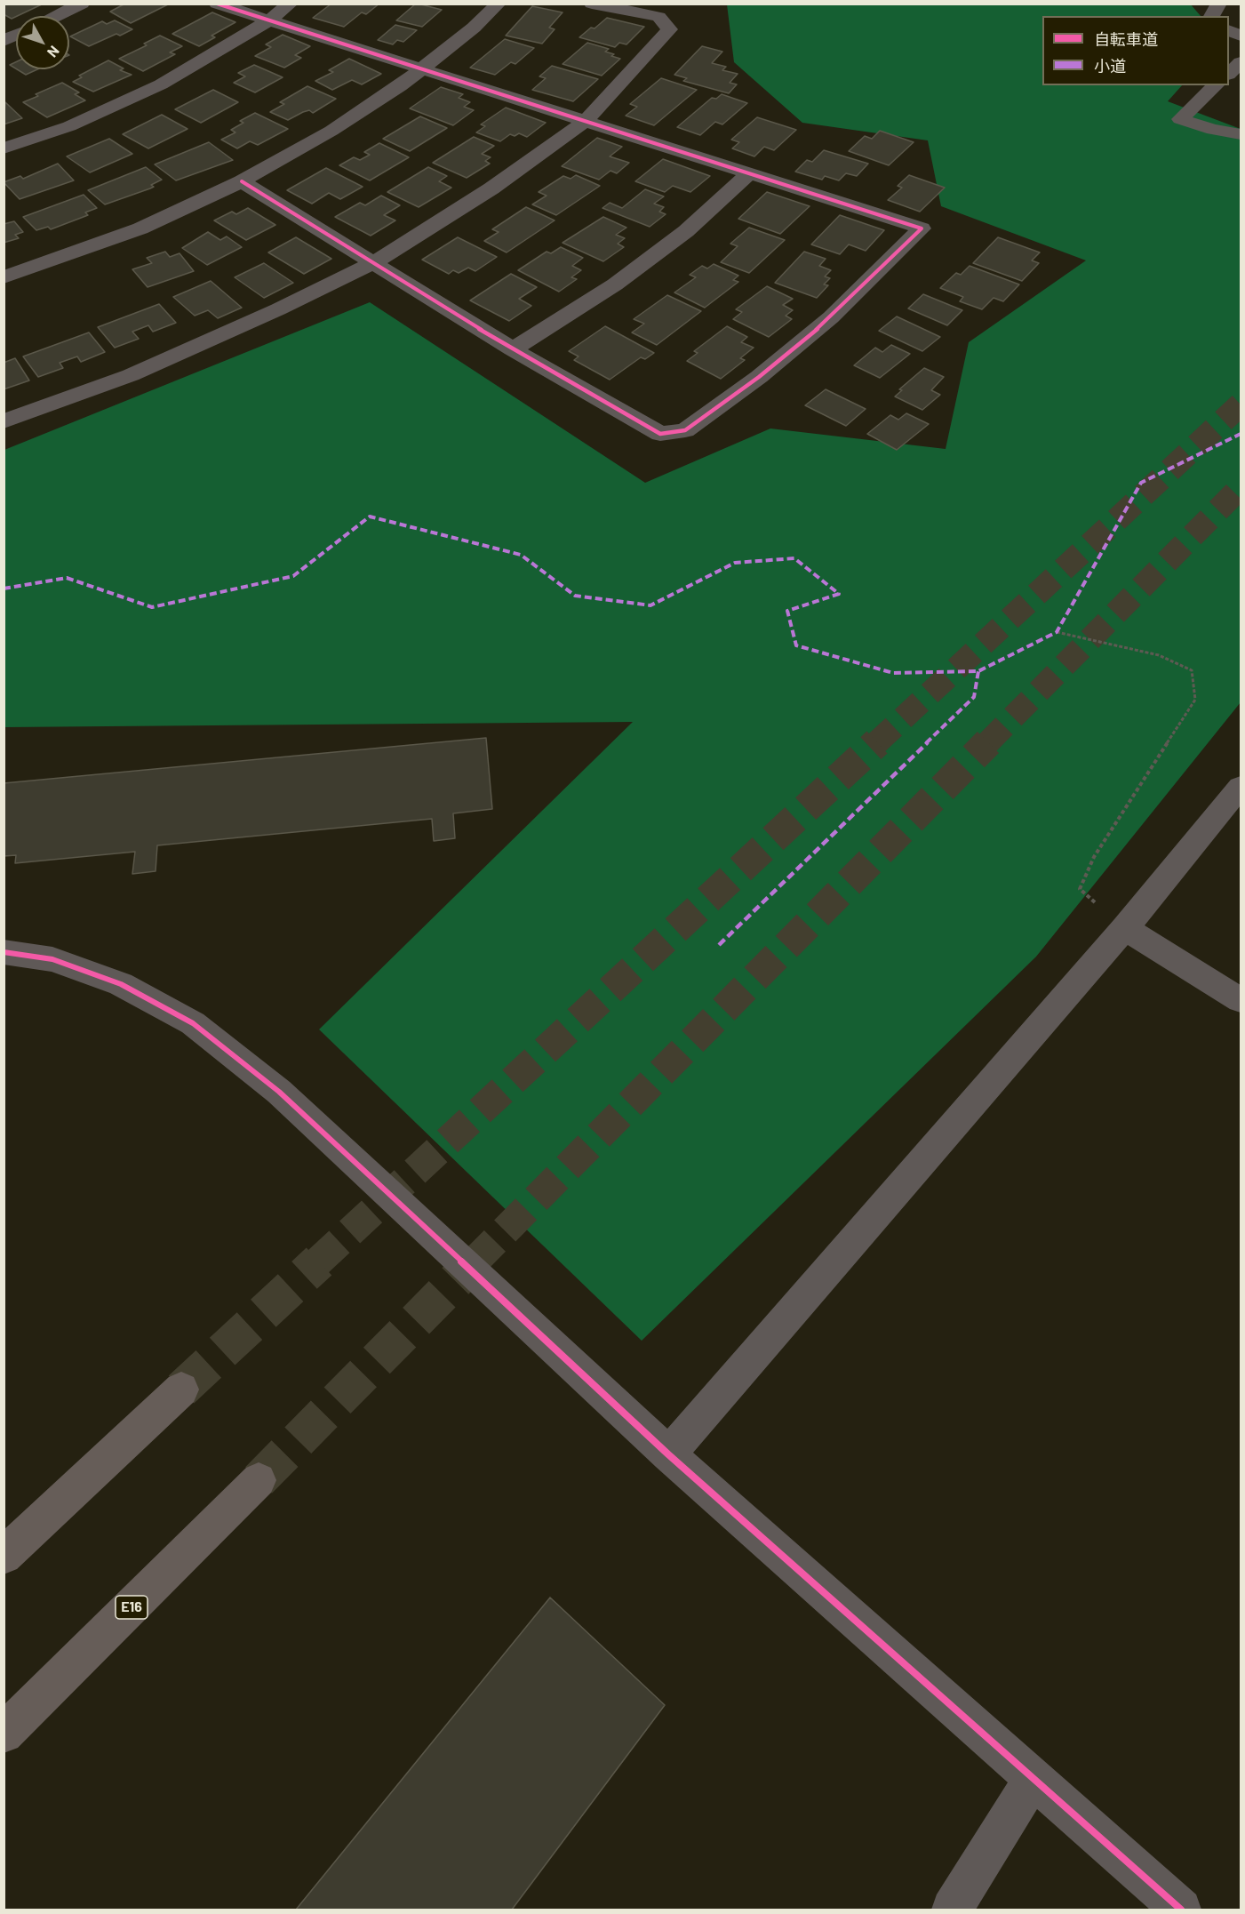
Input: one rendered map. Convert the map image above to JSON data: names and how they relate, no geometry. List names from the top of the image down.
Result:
{
  "streets": {
    "highway": ["E16"]
  },
  "legend": ["自転車道", "小道"],
  "north": "bottom right"
}
